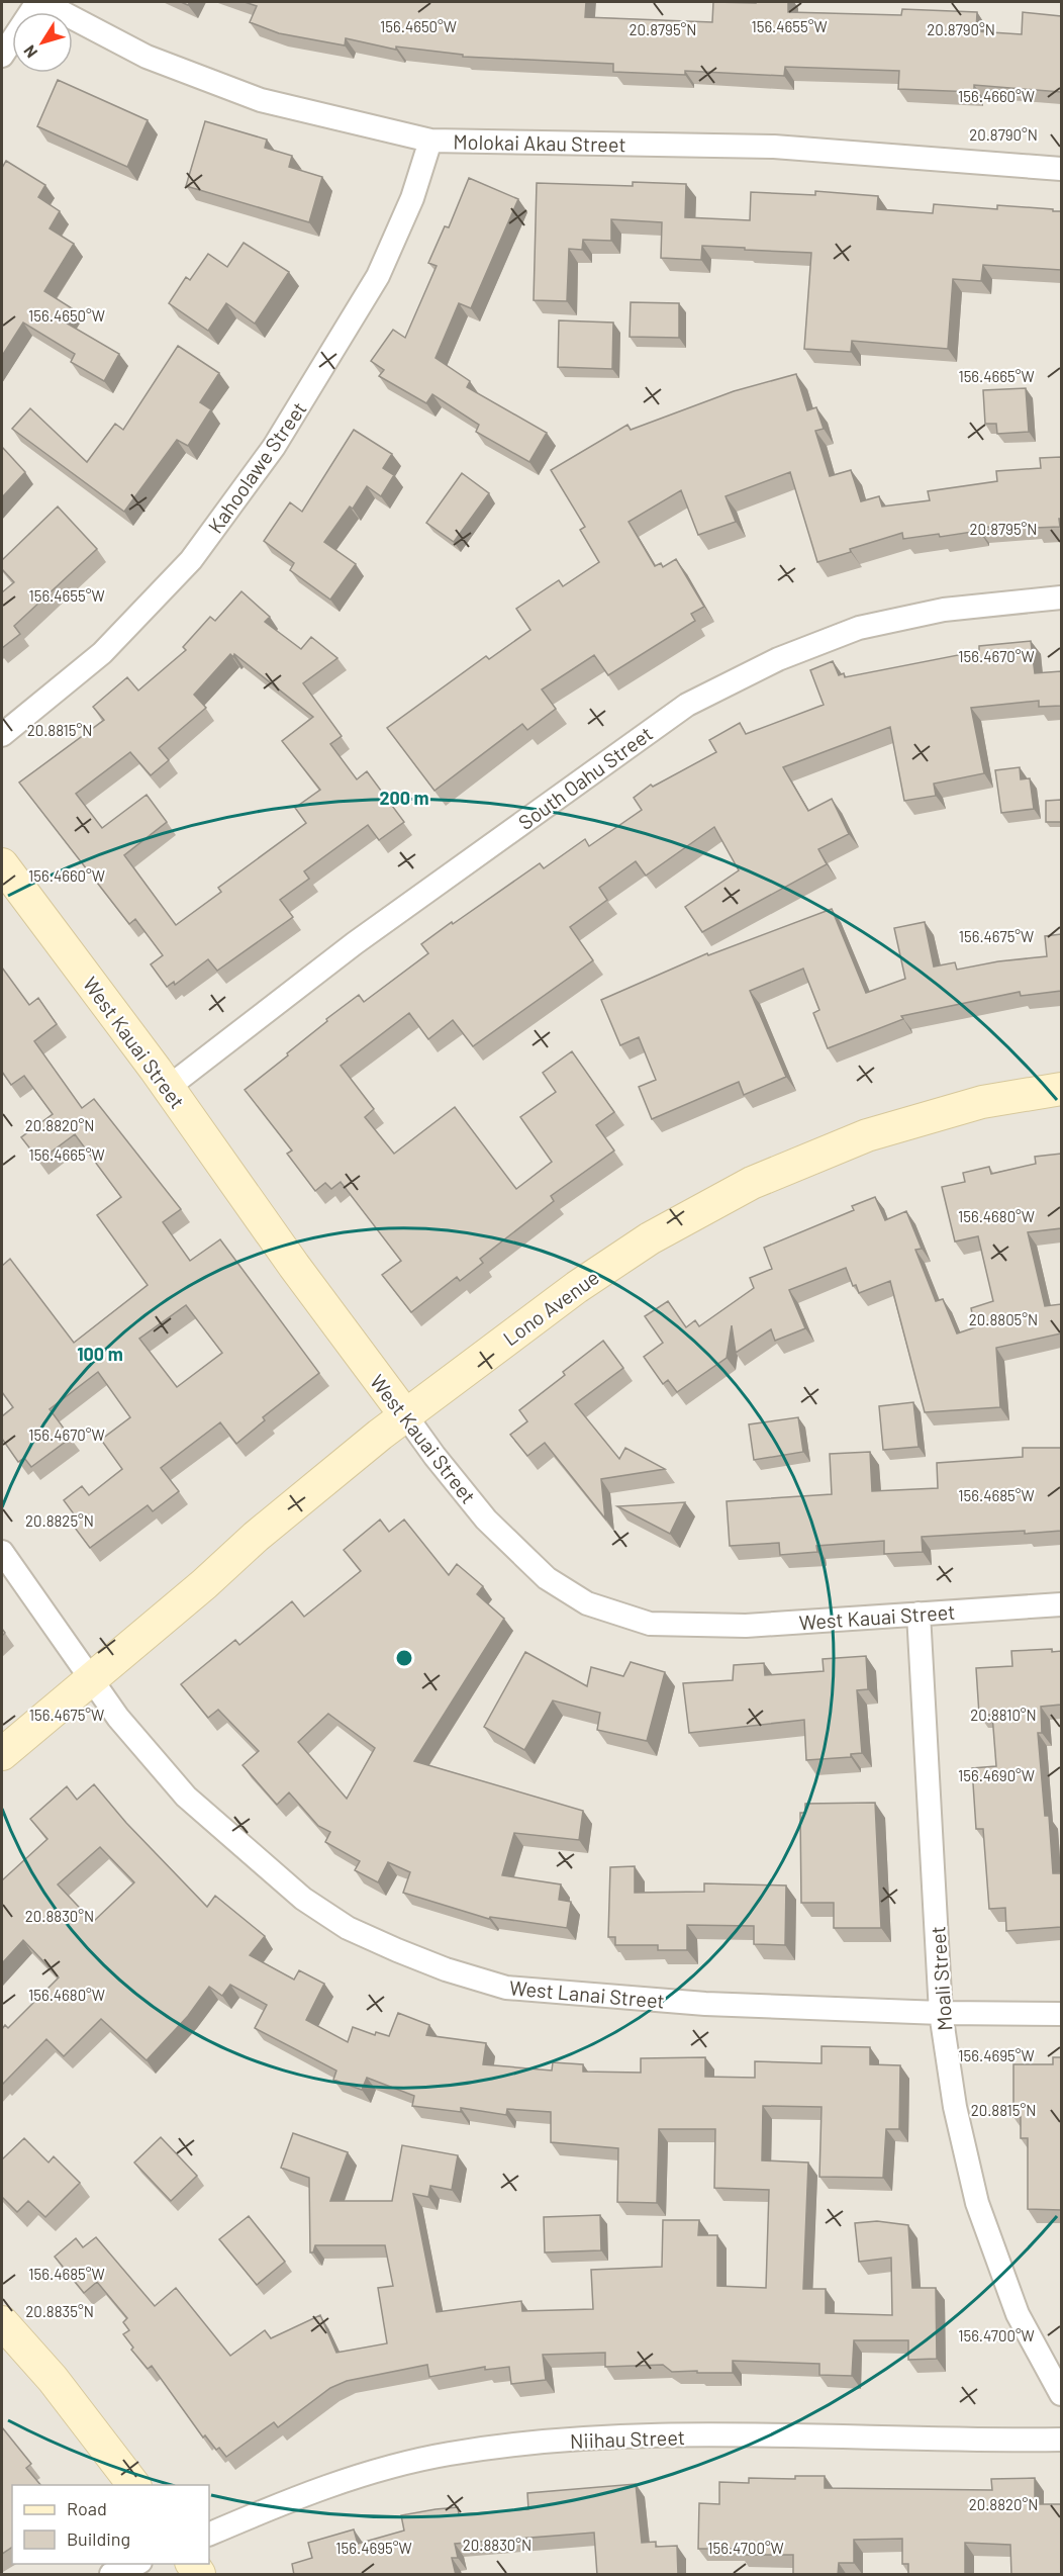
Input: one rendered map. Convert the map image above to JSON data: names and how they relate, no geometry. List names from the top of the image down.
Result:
{
  "streets": {
    "street": [
      "Molokai Akau Street",
      "Kahoolawe Street",
      "South Oahu Street",
      "West Kauai Street",
      "Lono Avenue",
      "Moali Street",
      "West Lanai Street",
      "Niihau Street"
    ]
  },
  "crossings": [
    ["Molokai Akau Street", "Kahoolawe Street"],
    ["South Oahu Street", "West Kauai Street"],
    ["West Kauai Street", "Lono Avenue"],
    ["West Kauai Street", "Moali Street"],
    ["Lono Avenue", "West Lanai Street"],
    ["Moali Street", "West Lanai Street"]
  ],
  "legend": ["Road", "Building"],
  "north": "bottom left",
  "coordinates": [
    "156.4650°W",
    "156.4655°W",
    "20.8795°N",
    "20.8790°N",
    "156.4660°W",
    "156.4665°W",
    "156.4670°W",
    "20.8815°N",
    "156.4675°W",
    "20.8820°N",
    "156.4680°W",
    "20.8805°N",
    "156.4685°W",
    "20.8825°N",
    "20.8810°N",
    "156.4690°W",
    "20.8830°N",
    "156.4695°W",
    "20.8835°N",
    "156.4700°W"
  ],
  "rings": ["200 m", "100 m"]
}
